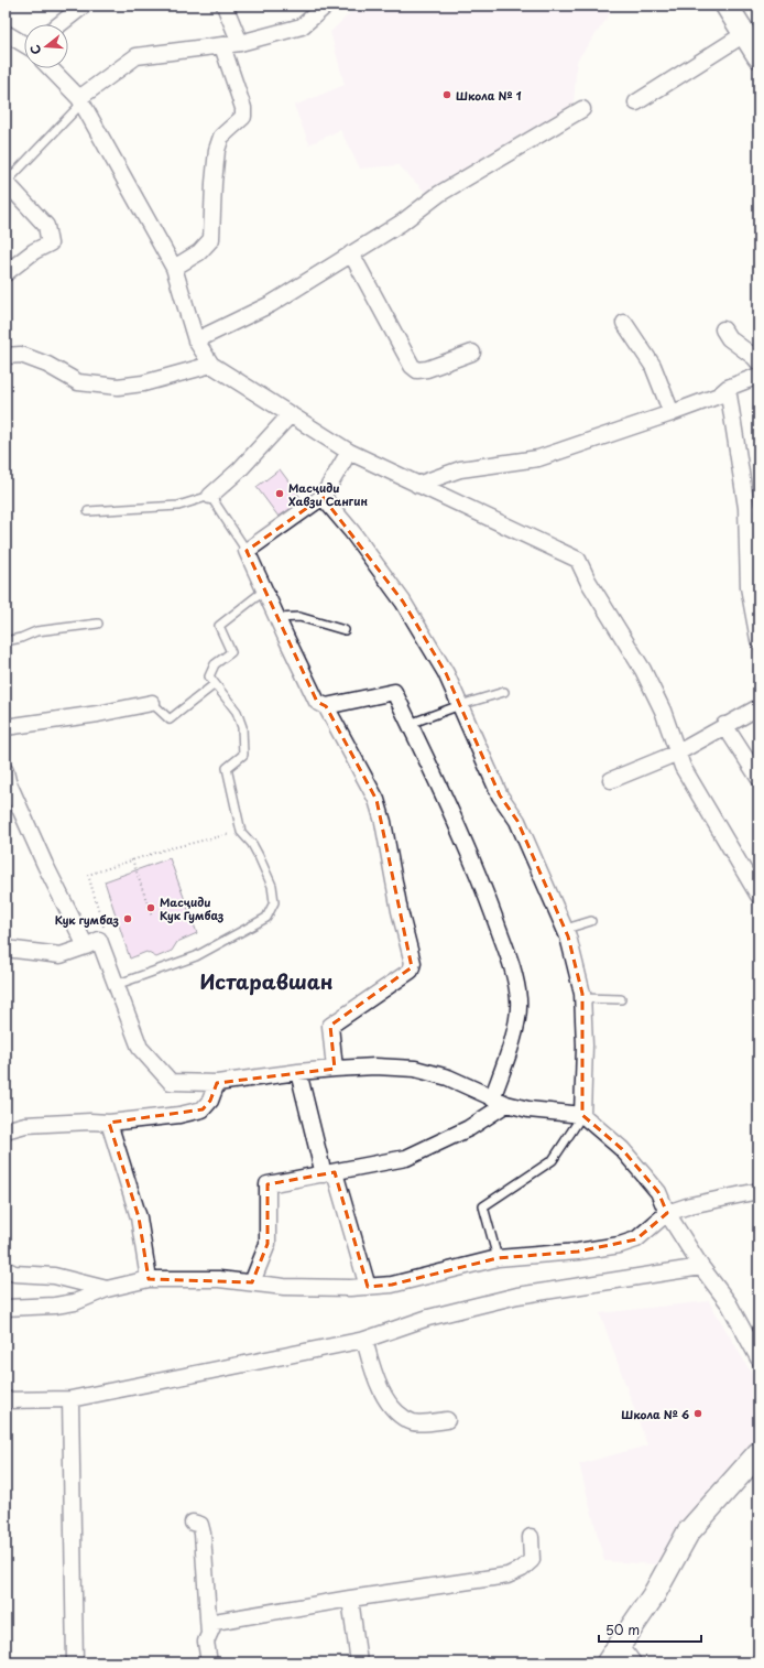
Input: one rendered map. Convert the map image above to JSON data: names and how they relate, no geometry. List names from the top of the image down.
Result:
{
  "districts": ["Истаравшан"],
  "places": [
    "Школа № 1",
    "Масҷиди Хавзи Сангин",
    "Масҷиди Кук Гумбаз",
    "Кук гумбаз",
    "Школа № 6"
  ],
  "scale_bar": "50 m",
  "north": "left"
}
